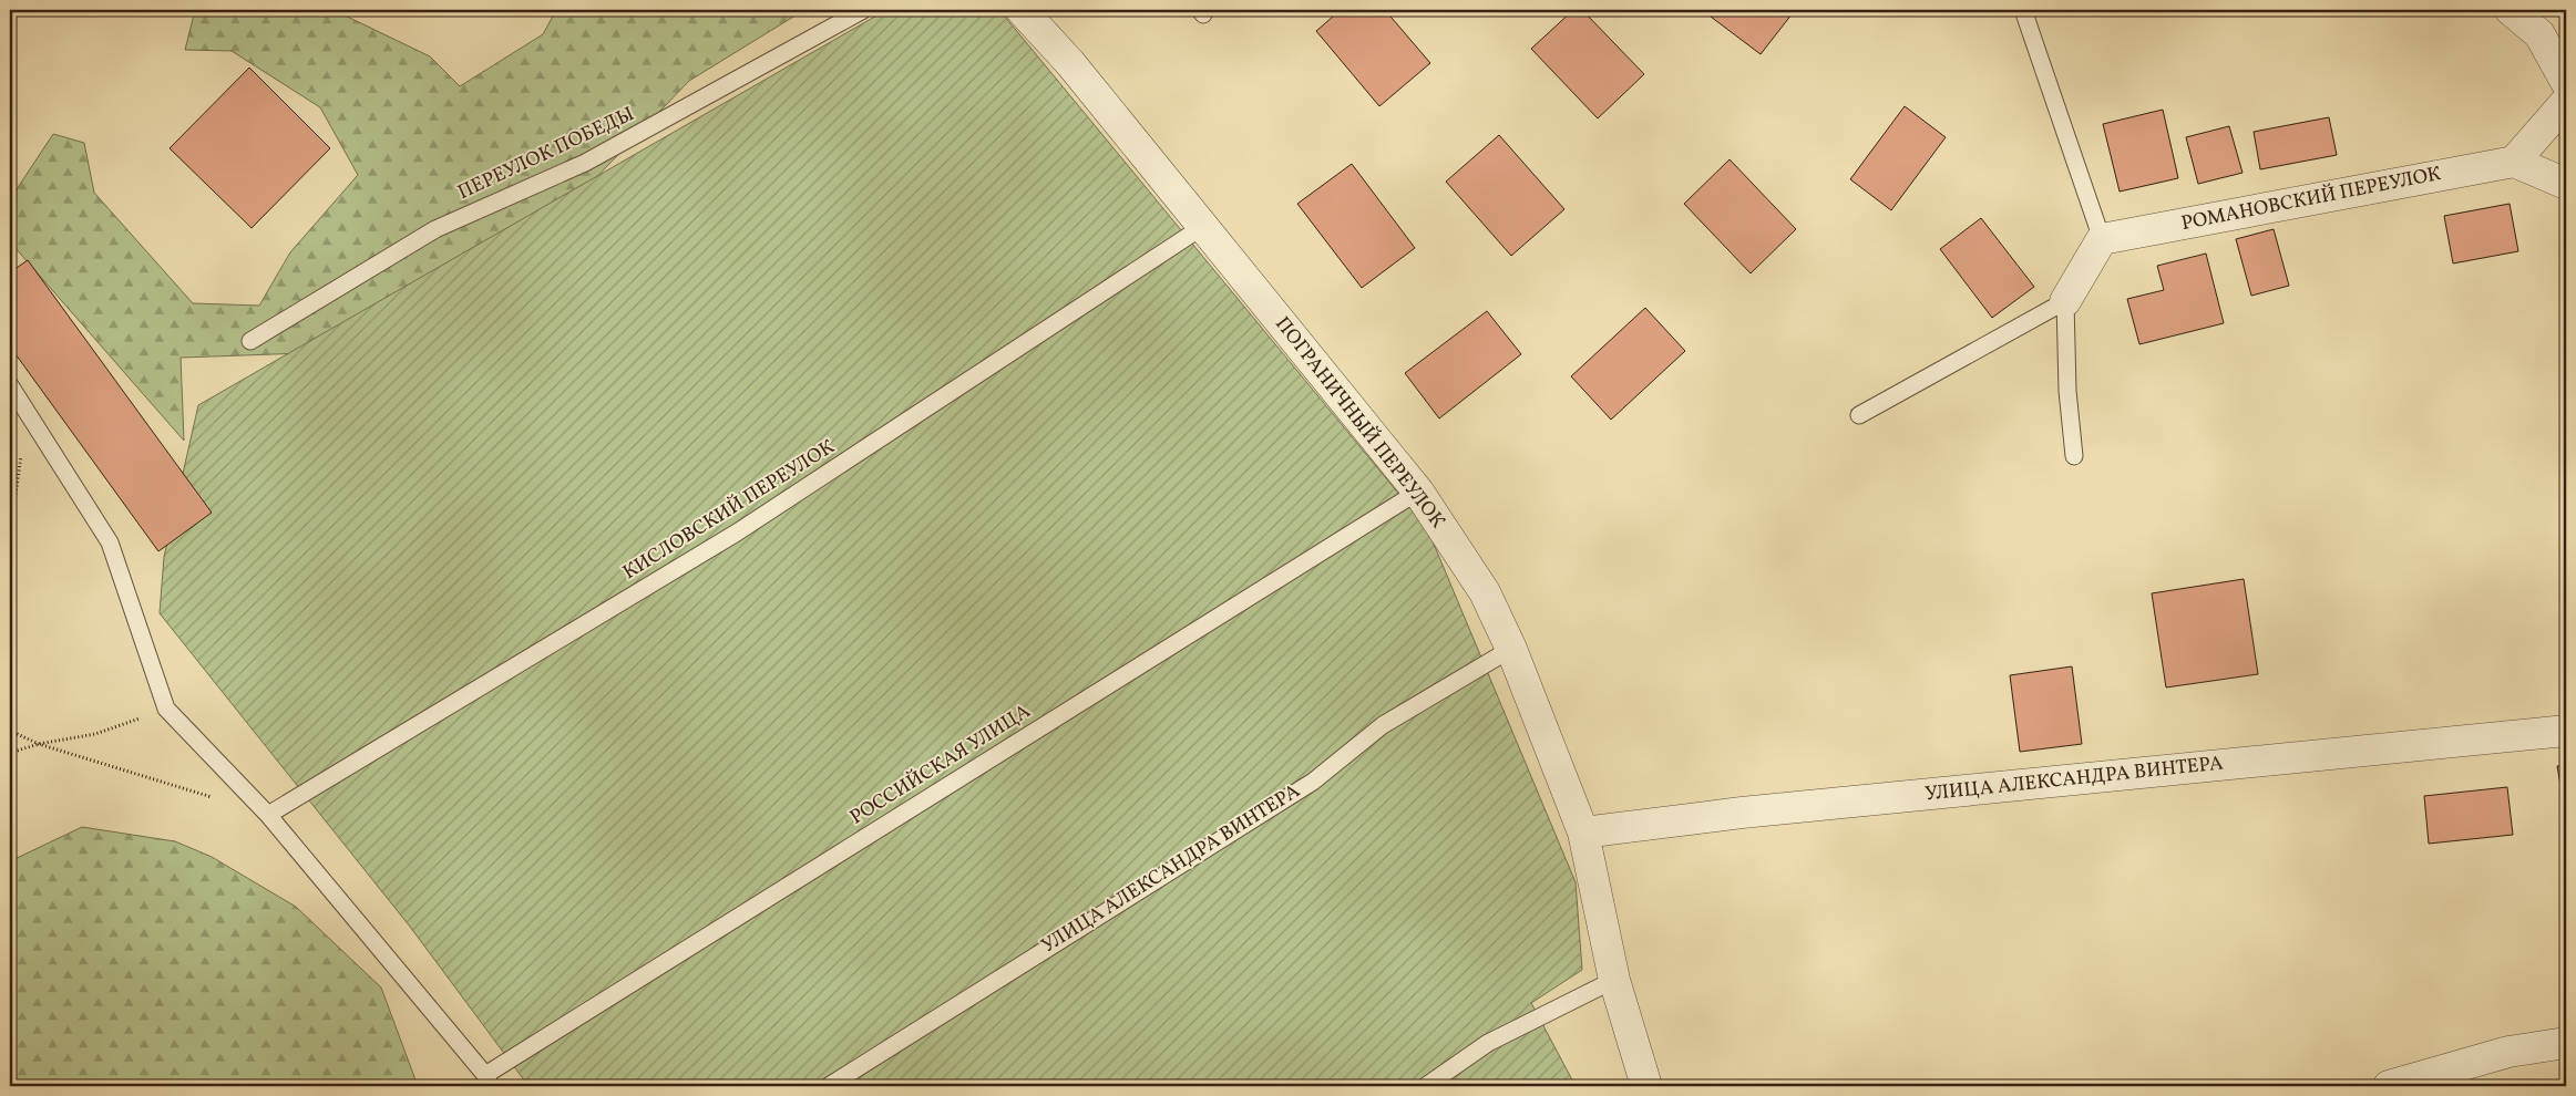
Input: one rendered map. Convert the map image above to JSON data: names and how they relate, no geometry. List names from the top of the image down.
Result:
{
  "streets": {
    "street": ["РОМАНОВСКИЙ ПЕРЕУЛОК", "ПОГРАНИЧНЫЙ ПЕРЕУЛОК", "УЛИЦА АЛЕКСАНДРА ВИНТЕРА"],
    "lane": ["ПЕРЕУЛОК ПОБЕДЫ", "КИСЛОВСКИЙ ПЕРЕУЛОК", "РОССИЙСКАЯ УЛИЦА"]
  },
  "crossings": [
    ["ПОГРАНИЧНЫЙ ПЕРЕУЛОК", "КИСЛОВСКИЙ ПЕРЕУЛОК"],
    ["ПОГРАНИЧНЫЙ ПЕРЕУЛОК", "РОССИЙСКАЯ УЛИЦА"],
    ["ПОГРАНИЧНЫЙ ПЕРЕУЛОК", "УЛИЦА АЛЕКСАНДРА ВИНТЕРА"]
  ]
}
